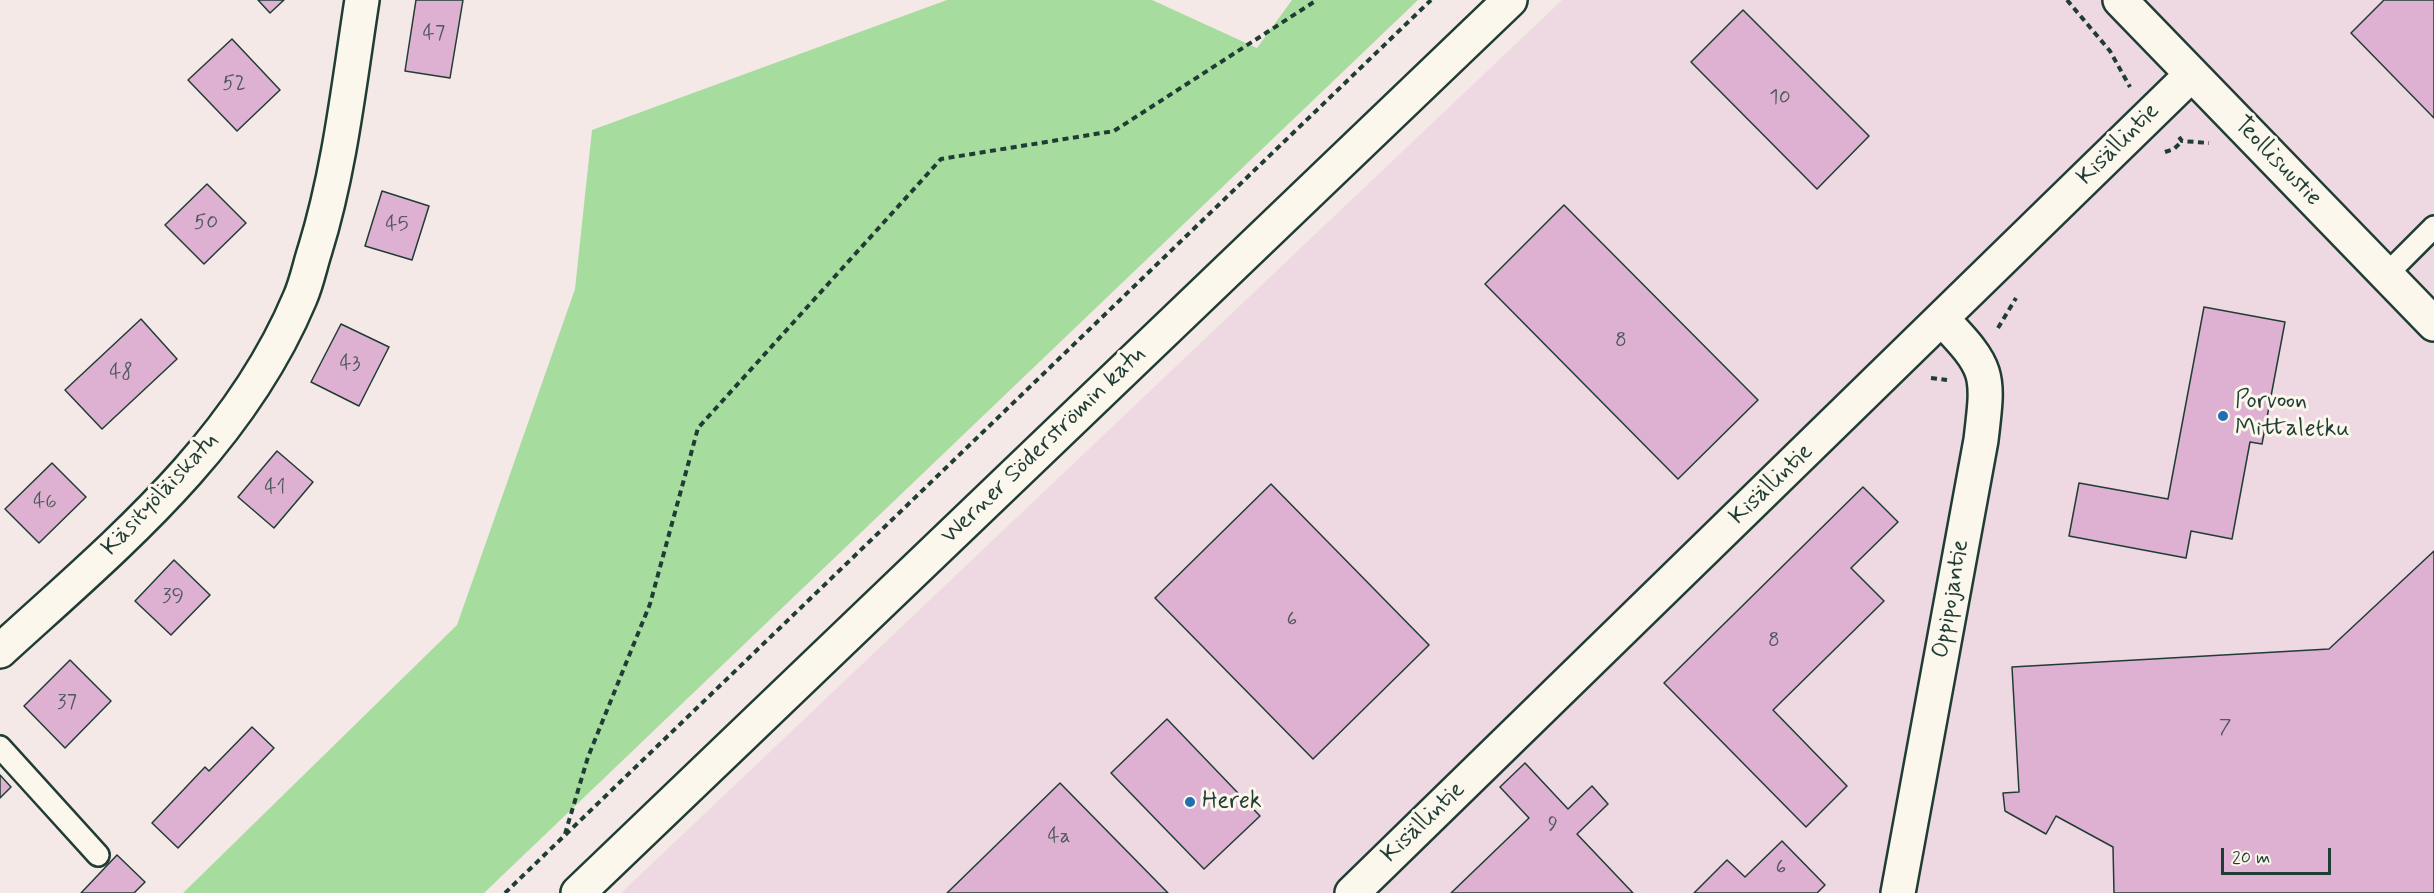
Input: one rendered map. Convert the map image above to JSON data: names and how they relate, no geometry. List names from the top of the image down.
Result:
{
  "streets": {
    "street": [
      "Kisällintie",
      "Teollisuustie",
      "Werner Söderströmin katu",
      "Käsityöläiskatu",
      "Oppipojantie"
    ]
  },
  "crossings": [
    ["Kisällintie", "Teollisuustie"],
    ["Kisällintie", "Oppipojantie"]
  ],
  "places": ["Porvoon Mittaletku", "Herek"],
  "house_numbers": [
    "47",
    "52",
    "10",
    "50",
    "45",
    "8",
    "43",
    "48",
    "41",
    "46",
    "39",
    "6",
    "8",
    "37",
    "7",
    "9",
    "4a",
    "6"
  ],
  "scale_bar": "20 m"
}
